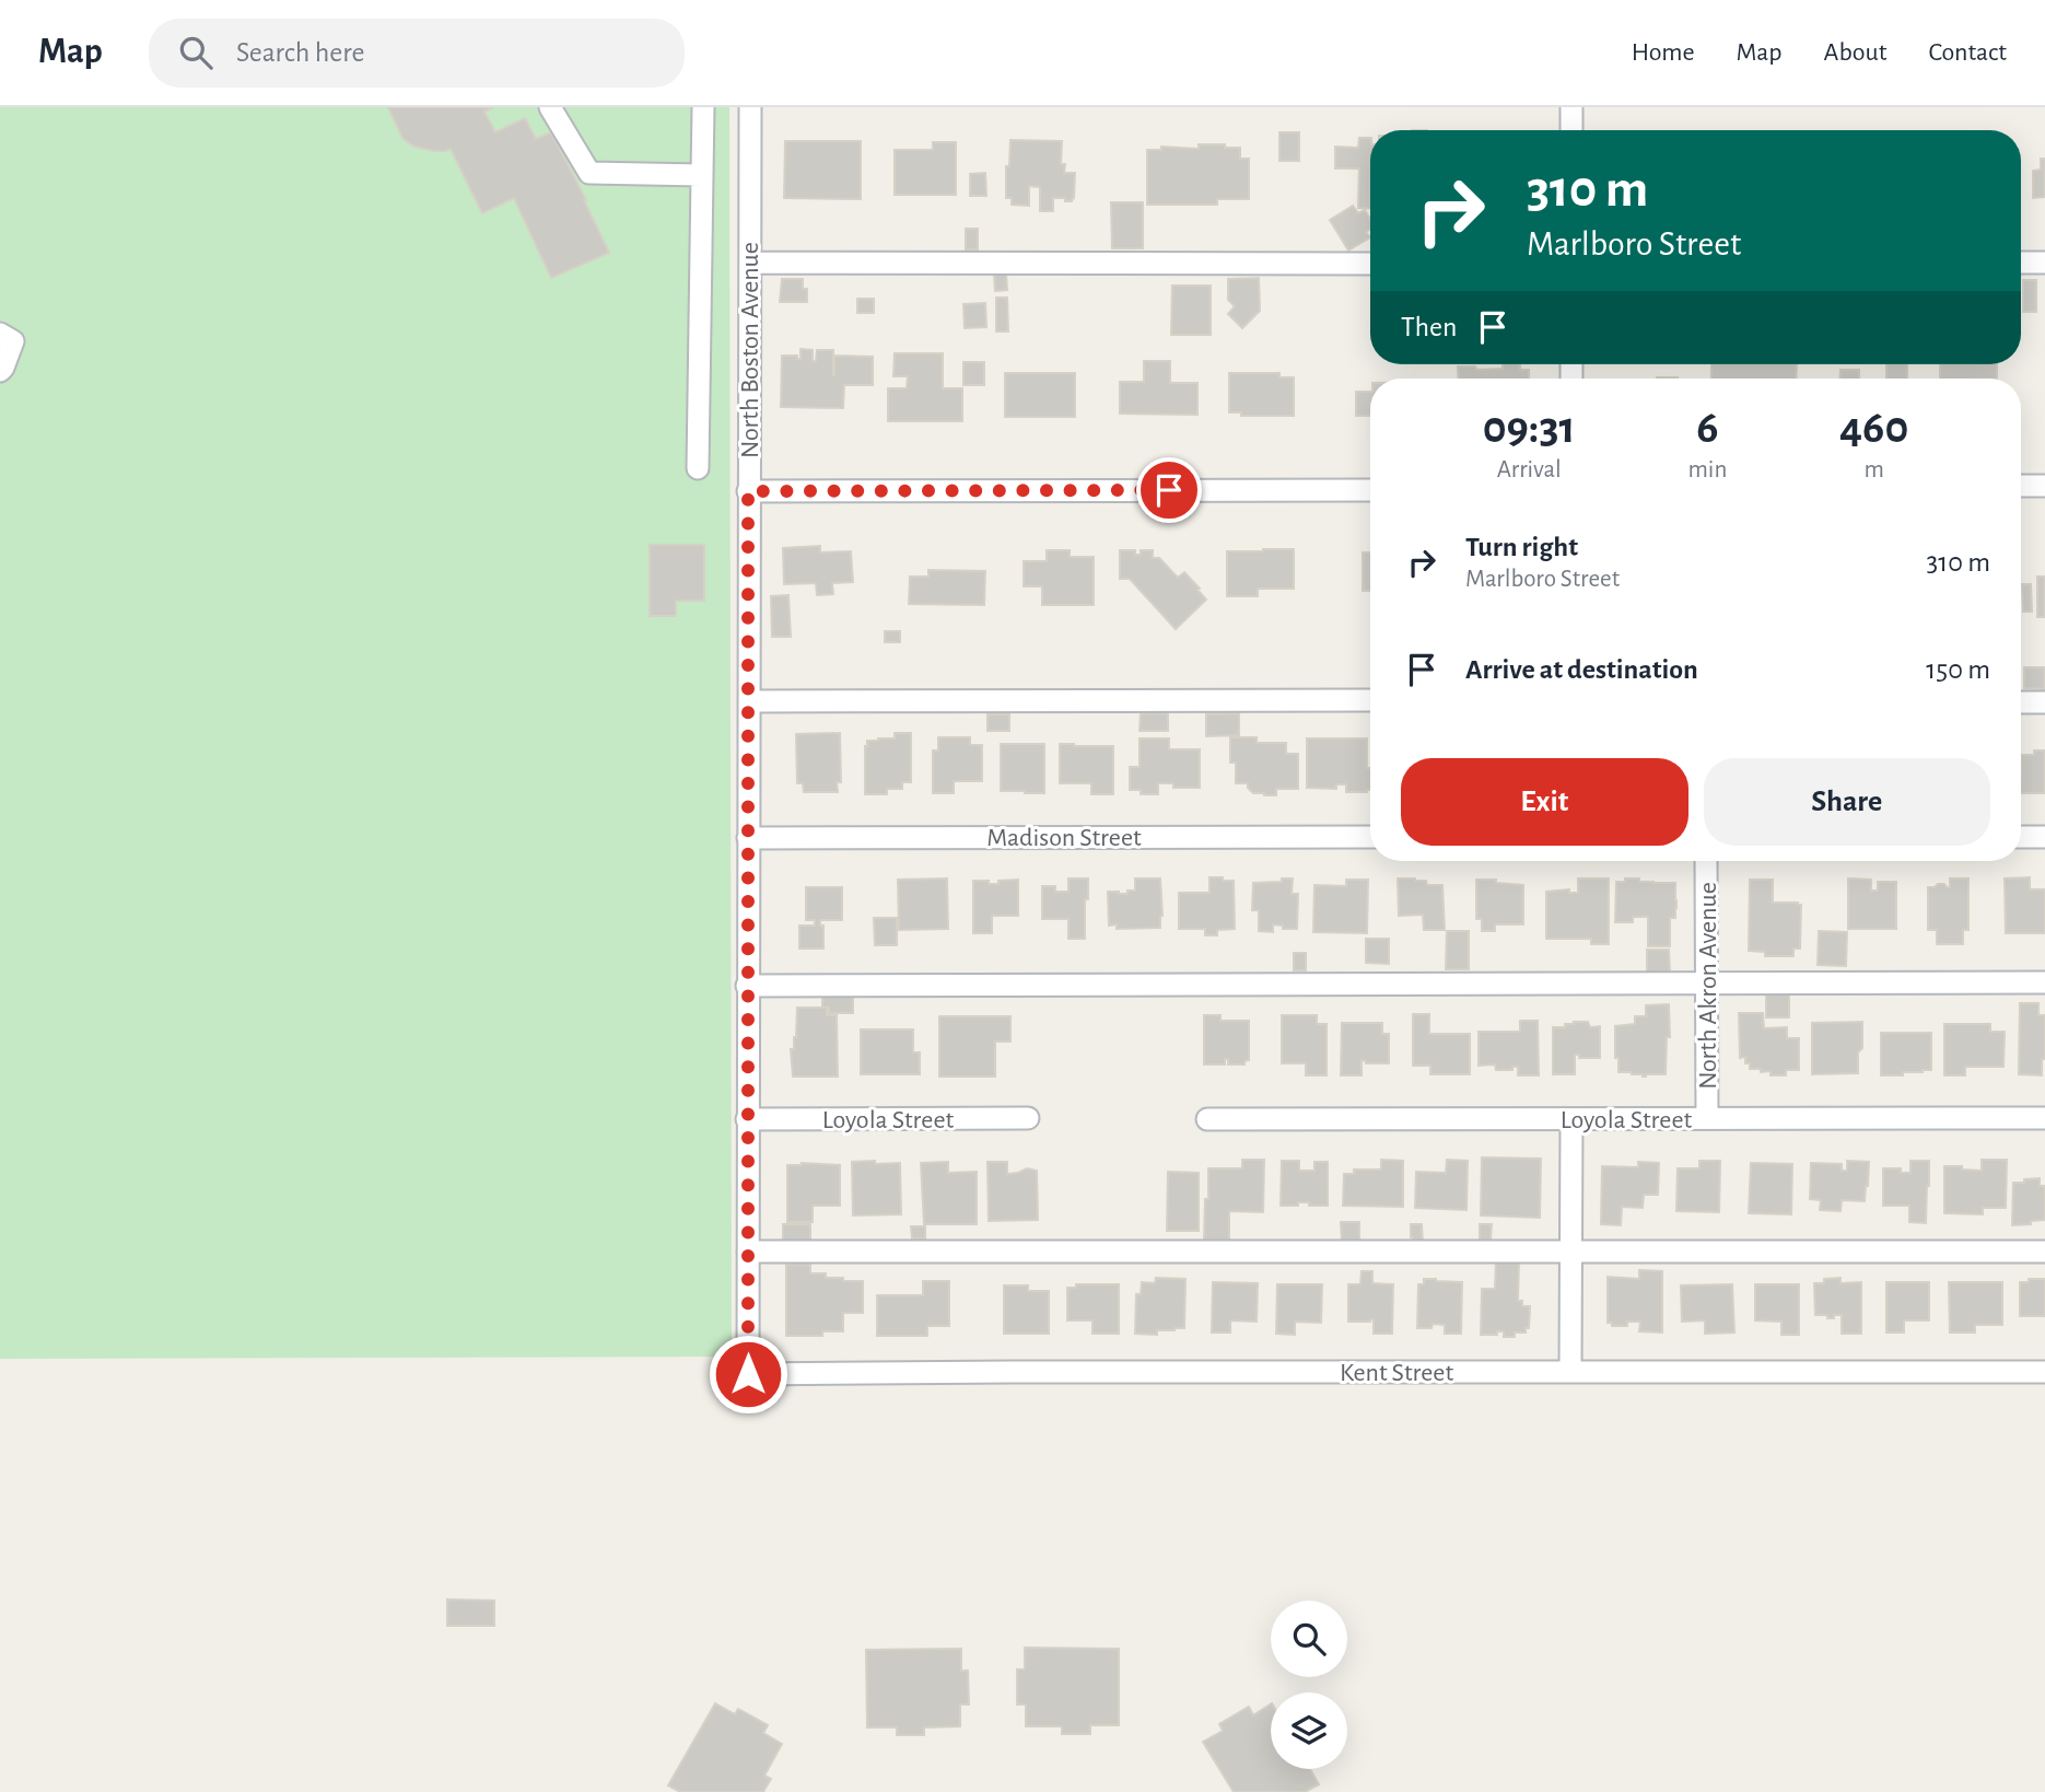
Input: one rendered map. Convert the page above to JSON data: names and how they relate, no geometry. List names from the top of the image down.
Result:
{
  "streets": {
    "street": [
      "North Boston Avenue",
      "Madison Street",
      "North Akron Avenue",
      "Loyola Street",
      "Kent Street"
    ]
  },
  "crossings": [
    ["North Boston Avenue", "Madison Street"],
    ["North Boston Avenue", "Loyola Street"],
    ["North Boston Avenue", "Kent Street"],
    ["North Akron Avenue", "Loyola Street"]
  ],
  "page": {
    "header": "Map",
    "search": "Search here",
    "nav": [
      "Home",
      "Map",
      "About",
      "Contact"
    ],
    "turn": ["310 m", "Marlboro Street"],
    "then": "Then",
    "eta": [
      "09:31",
      "Arrival",
      "6",
      "min",
      "460",
      "m"
    ],
    "list": [
      {
        "name": "Turn right",
        "note": "Marlboro Street",
        "value": "310 m"
      },
      {
        "name": "Arrive at destination",
        "value": "150 m"
      }
    ],
    "buttons": ["Exit", "Share"]
  }
}
